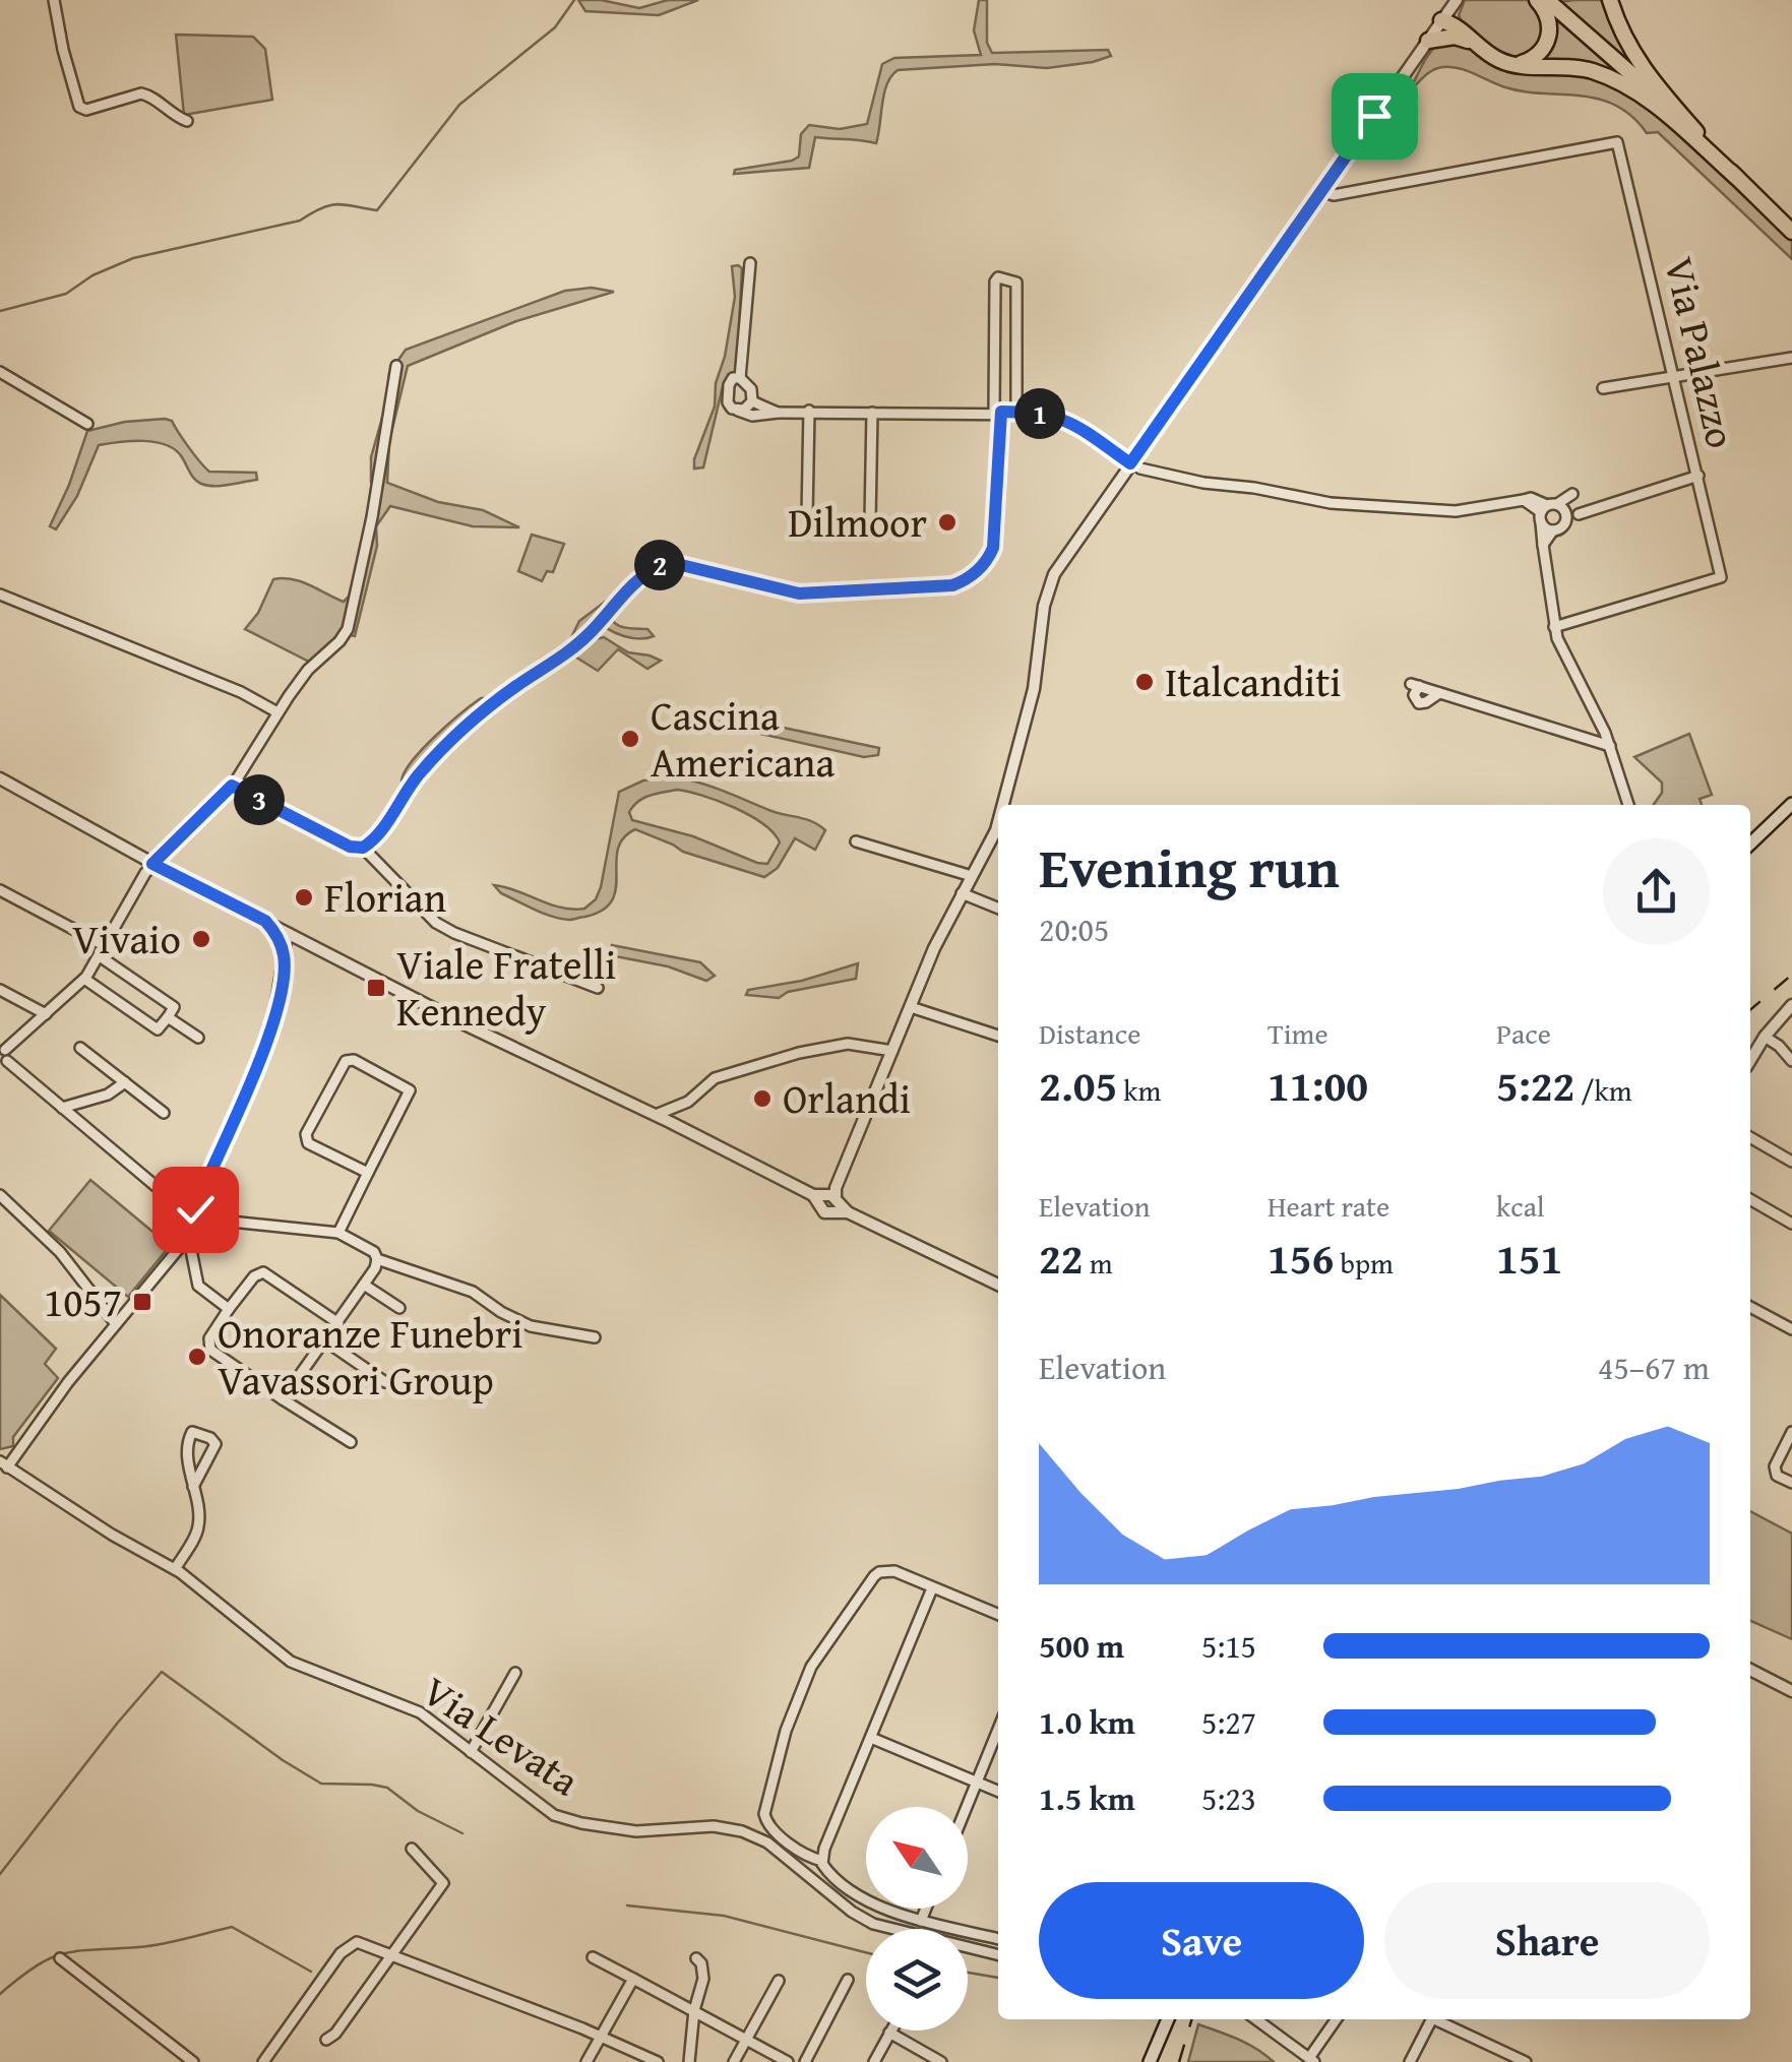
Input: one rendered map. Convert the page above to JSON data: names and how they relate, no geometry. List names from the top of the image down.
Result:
{
  "streets": {
    "street": ["Via Palazzo", "Via Levata"]
  },
  "places": {
    "other": [
      "Dilmoor",
      "Italcanditi",
      "Cascina Americana",
      "Florian",
      "Vivaio",
      "Orlandi",
      "Onoranze Funebri Vavassori Group"
    ],
    "transit": ["Viale Fratelli Kennedy", "1057"]
  },
  "north": "top left",
  "page": {
    "pins": ["1", "2", "3"],
    "heading": ["Evening run", "20:05"],
    "stats": [
      ["Distance", "2.05 km"],
      ["Time", "11:00"],
      ["Pace", "5:22 /km"],
      ["Elevation", "22 m"],
      ["Heart rate", "156 bpm"],
      ["kcal", "151"]
    ],
    "chart": ["Elevation", "45–67 m"],
    "list": [
      {
        "name": "500 m",
        "note": "5:15"
      },
      {
        "name": "1.0 km",
        "note": "5:27"
      },
      {
        "name": "1.5 km",
        "note": "5:23"
      }
    ],
    "buttons": ["Save", "Share"]
  }
}
